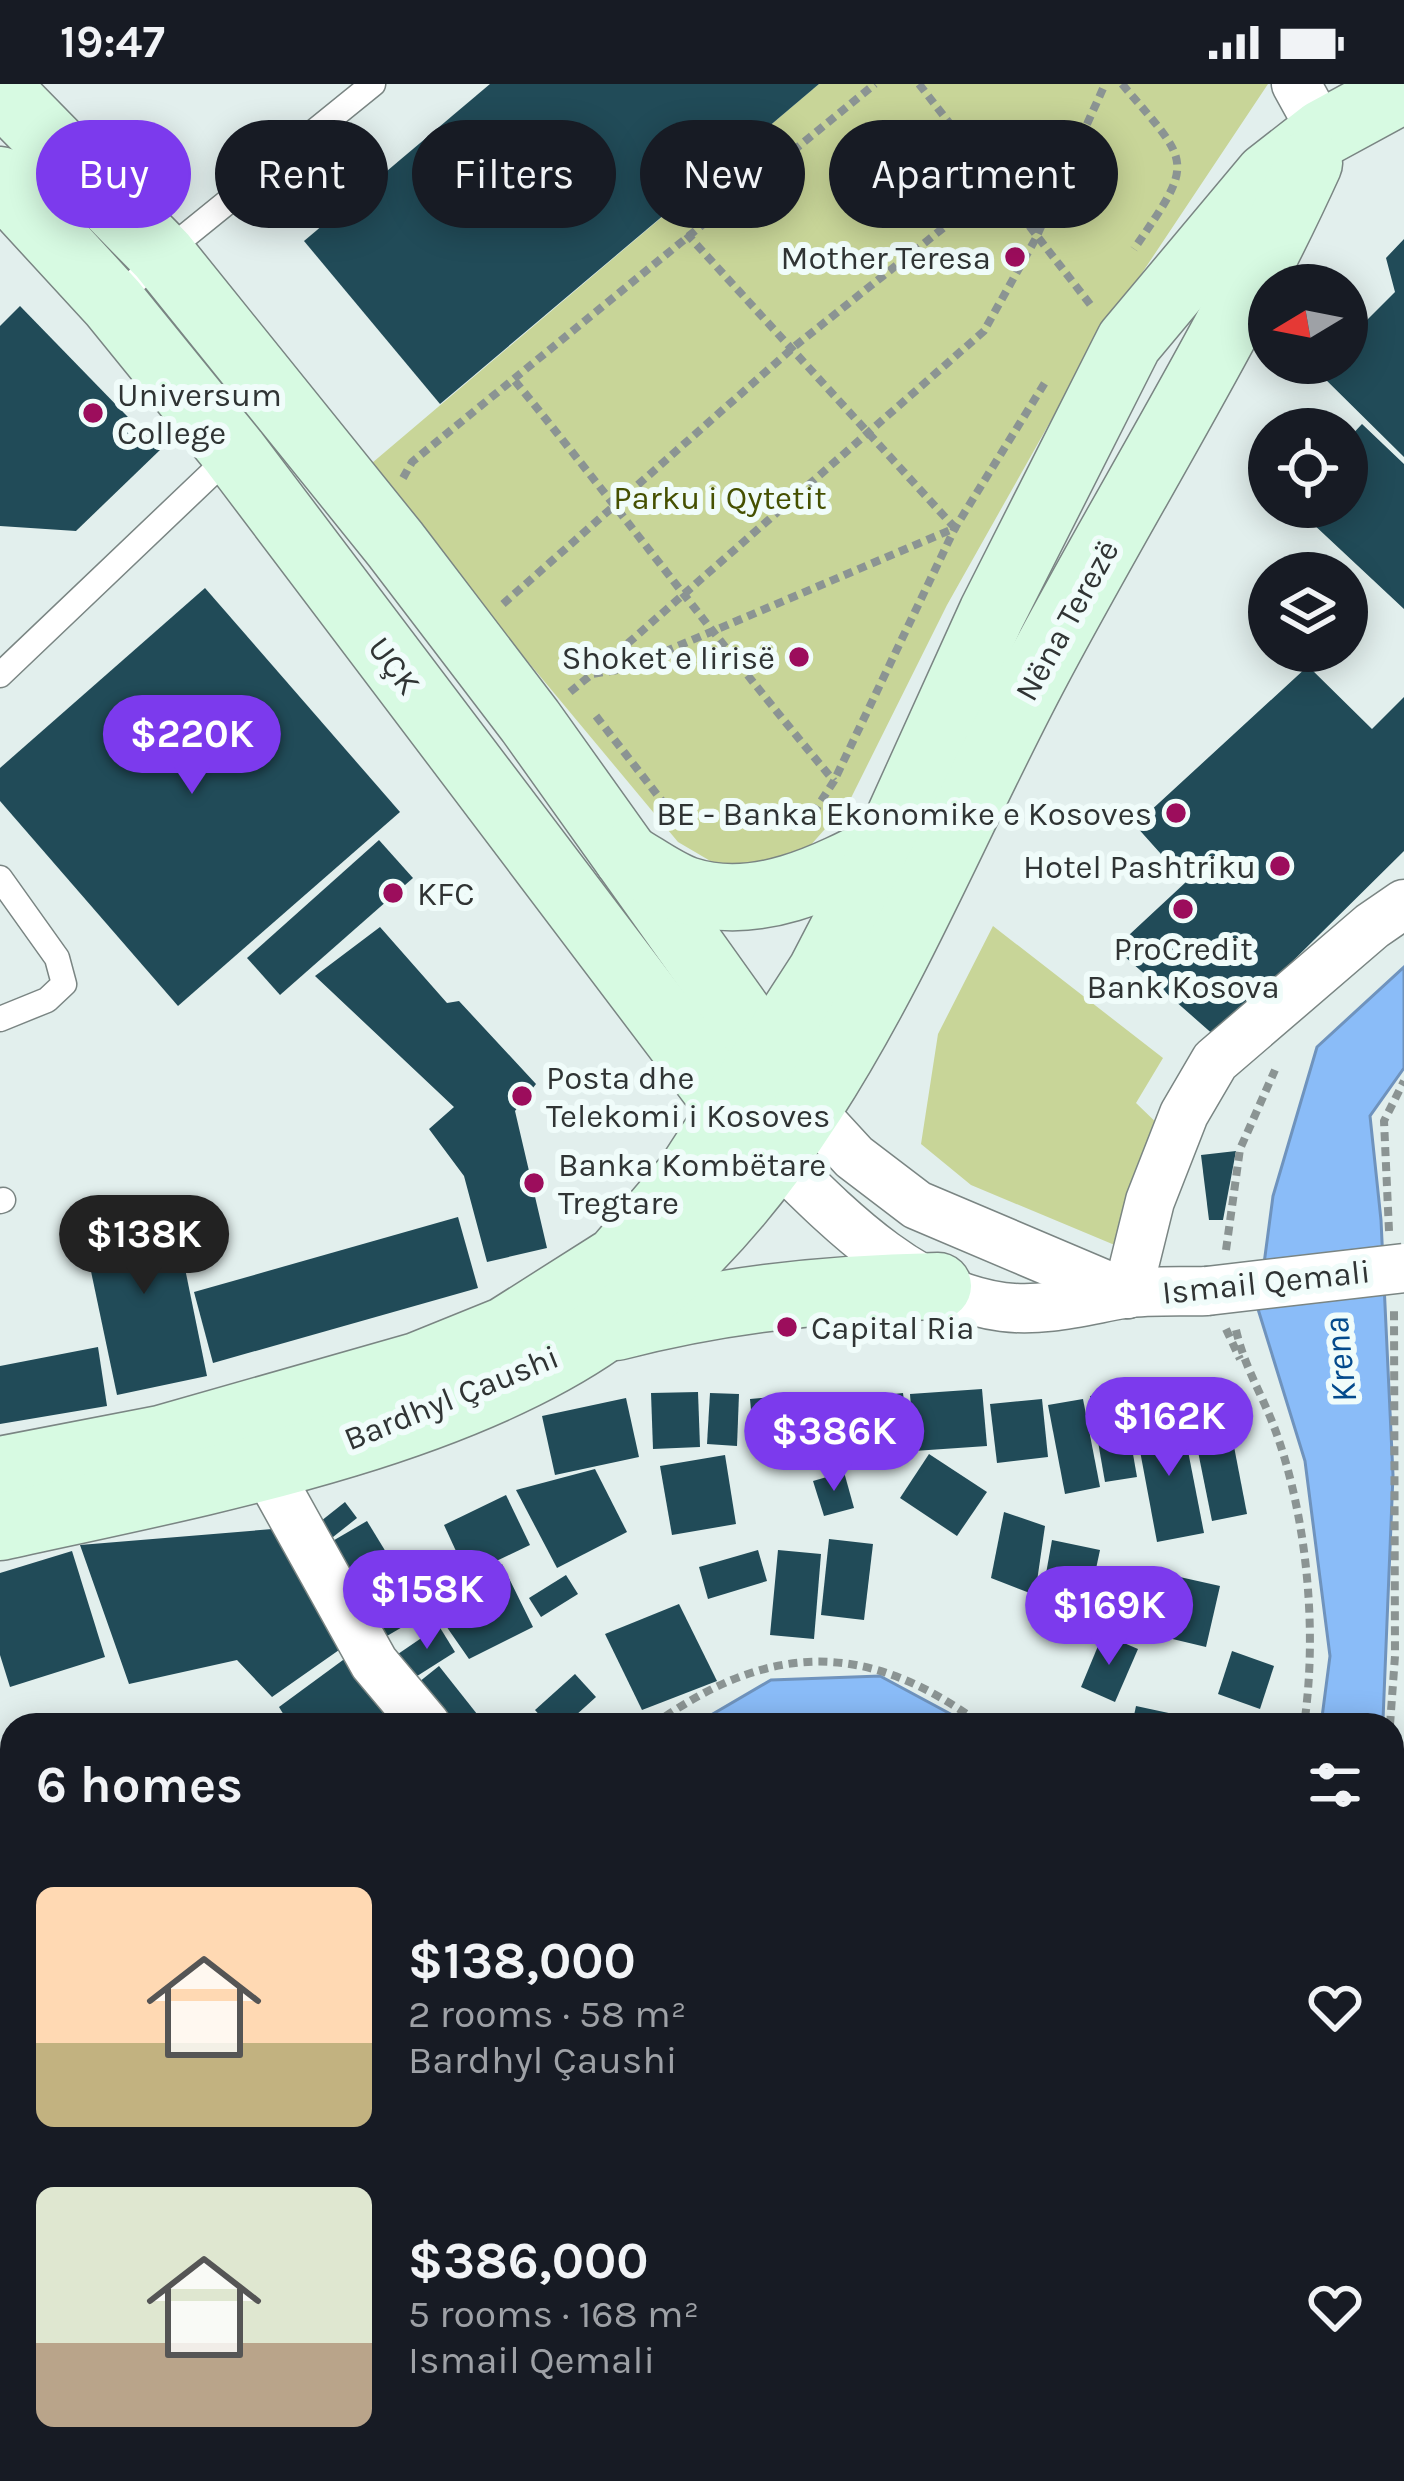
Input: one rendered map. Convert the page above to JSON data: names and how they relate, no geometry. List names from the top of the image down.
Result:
{
  "streets": {
    "main road": ["Nëna Terezë", "UÇK", "Bardhyl Çaushi"],
    "street": ["Ismail Qemali"]
  },
  "crossings": [
    ["Nëna Terezë", "UÇK"],
    ["Nëna Terezë", "Ismail Qemali"],
    ["Nëna Terezë", "Bardhyl Çaushi"],
    ["UÇK", "Ismail Qemali"],
    ["UÇK", "Bardhyl Çaushi"],
    ["Ismail Qemali", "Bardhyl Çaushi"]
  ],
  "water": ["Krena"],
  "parks": ["Parku i Qytetit"],
  "places": [
    "Mother Teresa",
    "Universum College",
    "Shoket e lirisë",
    "BE - Banka Ekonomike e Kosoves",
    "Hotel Pashtriku",
    "KFC",
    "ProCredit Bank Kosova",
    "Posta dhe Telekomi i Kosoves",
    "Banka Kombëtare Tregtare",
    "Capital Ria"
  ],
  "north": "left",
  "page": {
    "status": "19:47",
    "chip": [
      "Buy",
      "Rent",
      "Filters",
      "New",
      "Apartment"
    ],
    "price": [
      "$220K",
      "$138K",
      "$162K",
      "$386K",
      "$158K",
      "$169K"
    ],
    "heading": "6 homes",
    "list": [
      {
        "name": "$138,000",
        "note": "2 rooms · 58 m² · Bardhyl Çaushi"
      },
      {
        "name": "$386,000",
        "note": "5 rooms · 168 m² · Ismail Qemali"
      }
    ]
  }
}
